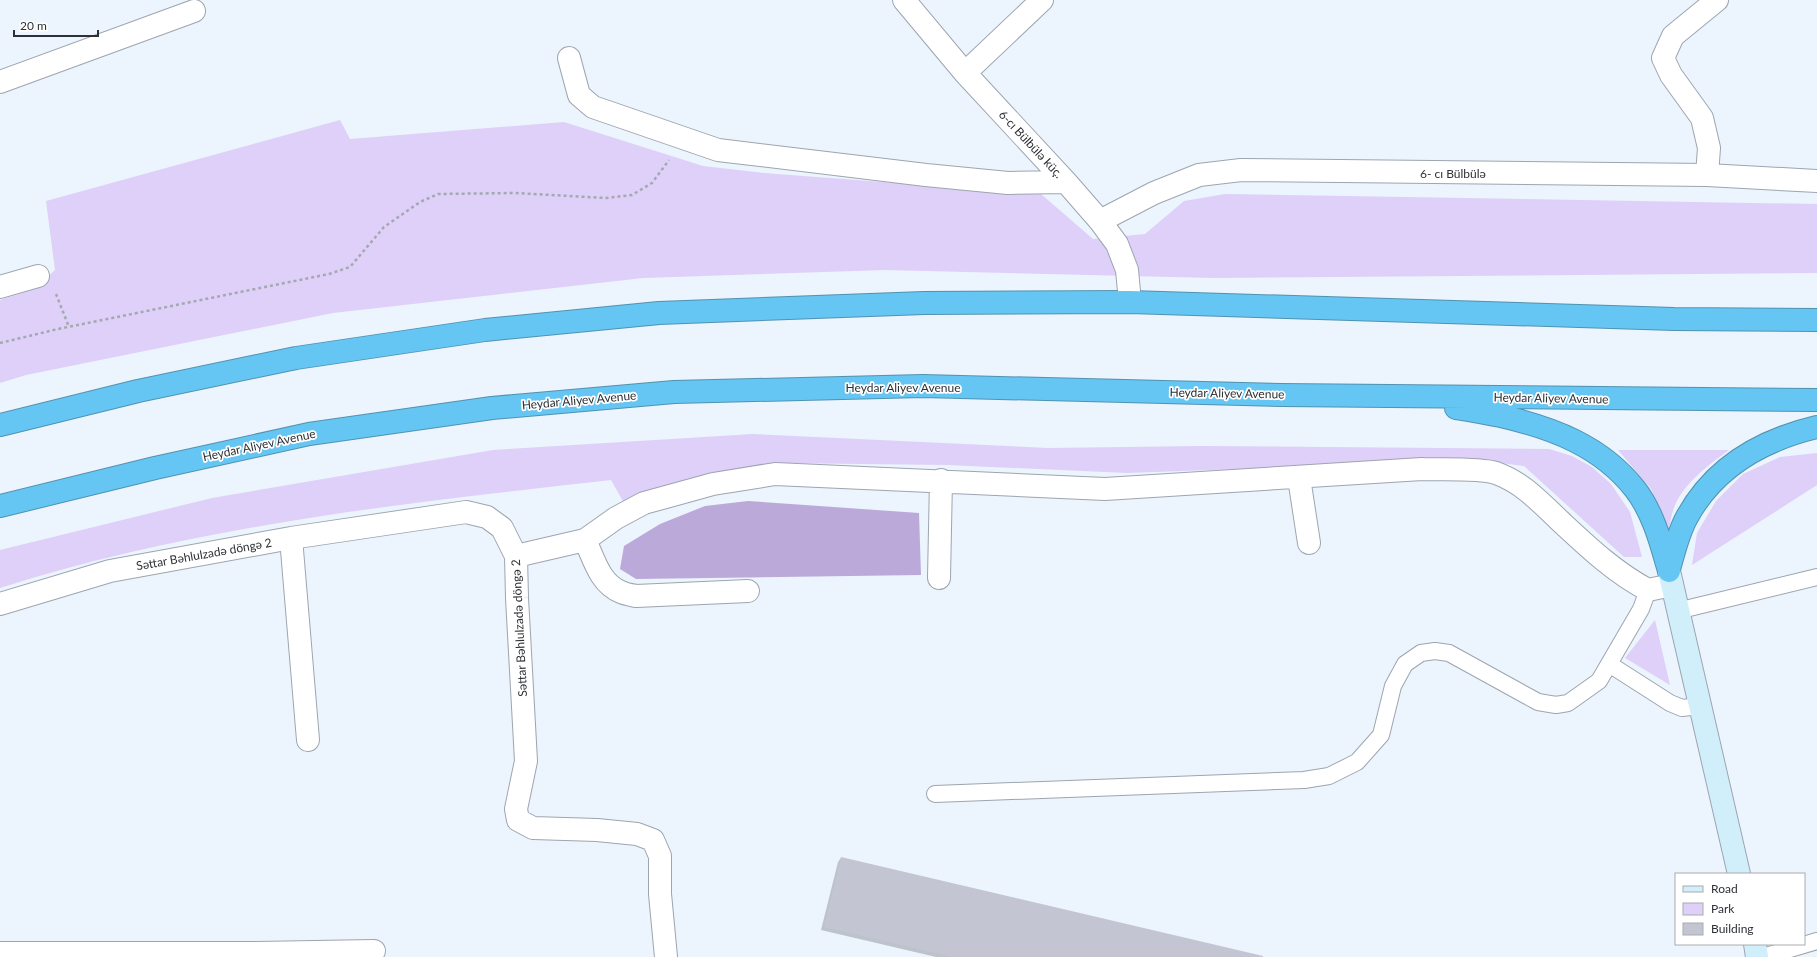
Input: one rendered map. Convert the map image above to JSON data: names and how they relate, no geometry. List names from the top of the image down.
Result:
{
  "streets": {
    "highway": ["Heydar Aliyev Avenue"],
    "street": ["6-cı Bülbülə küç.", "6- cı Bülbülə", "Səttar Bəhlulzadə döngə 2"]
  },
  "crossings": [
    ["6-cı Bülbülə küç.", "6- cı Bülbülə"]
  ],
  "legend": ["Road", "Park", "Building"],
  "scale_bar": "20 m"
}
